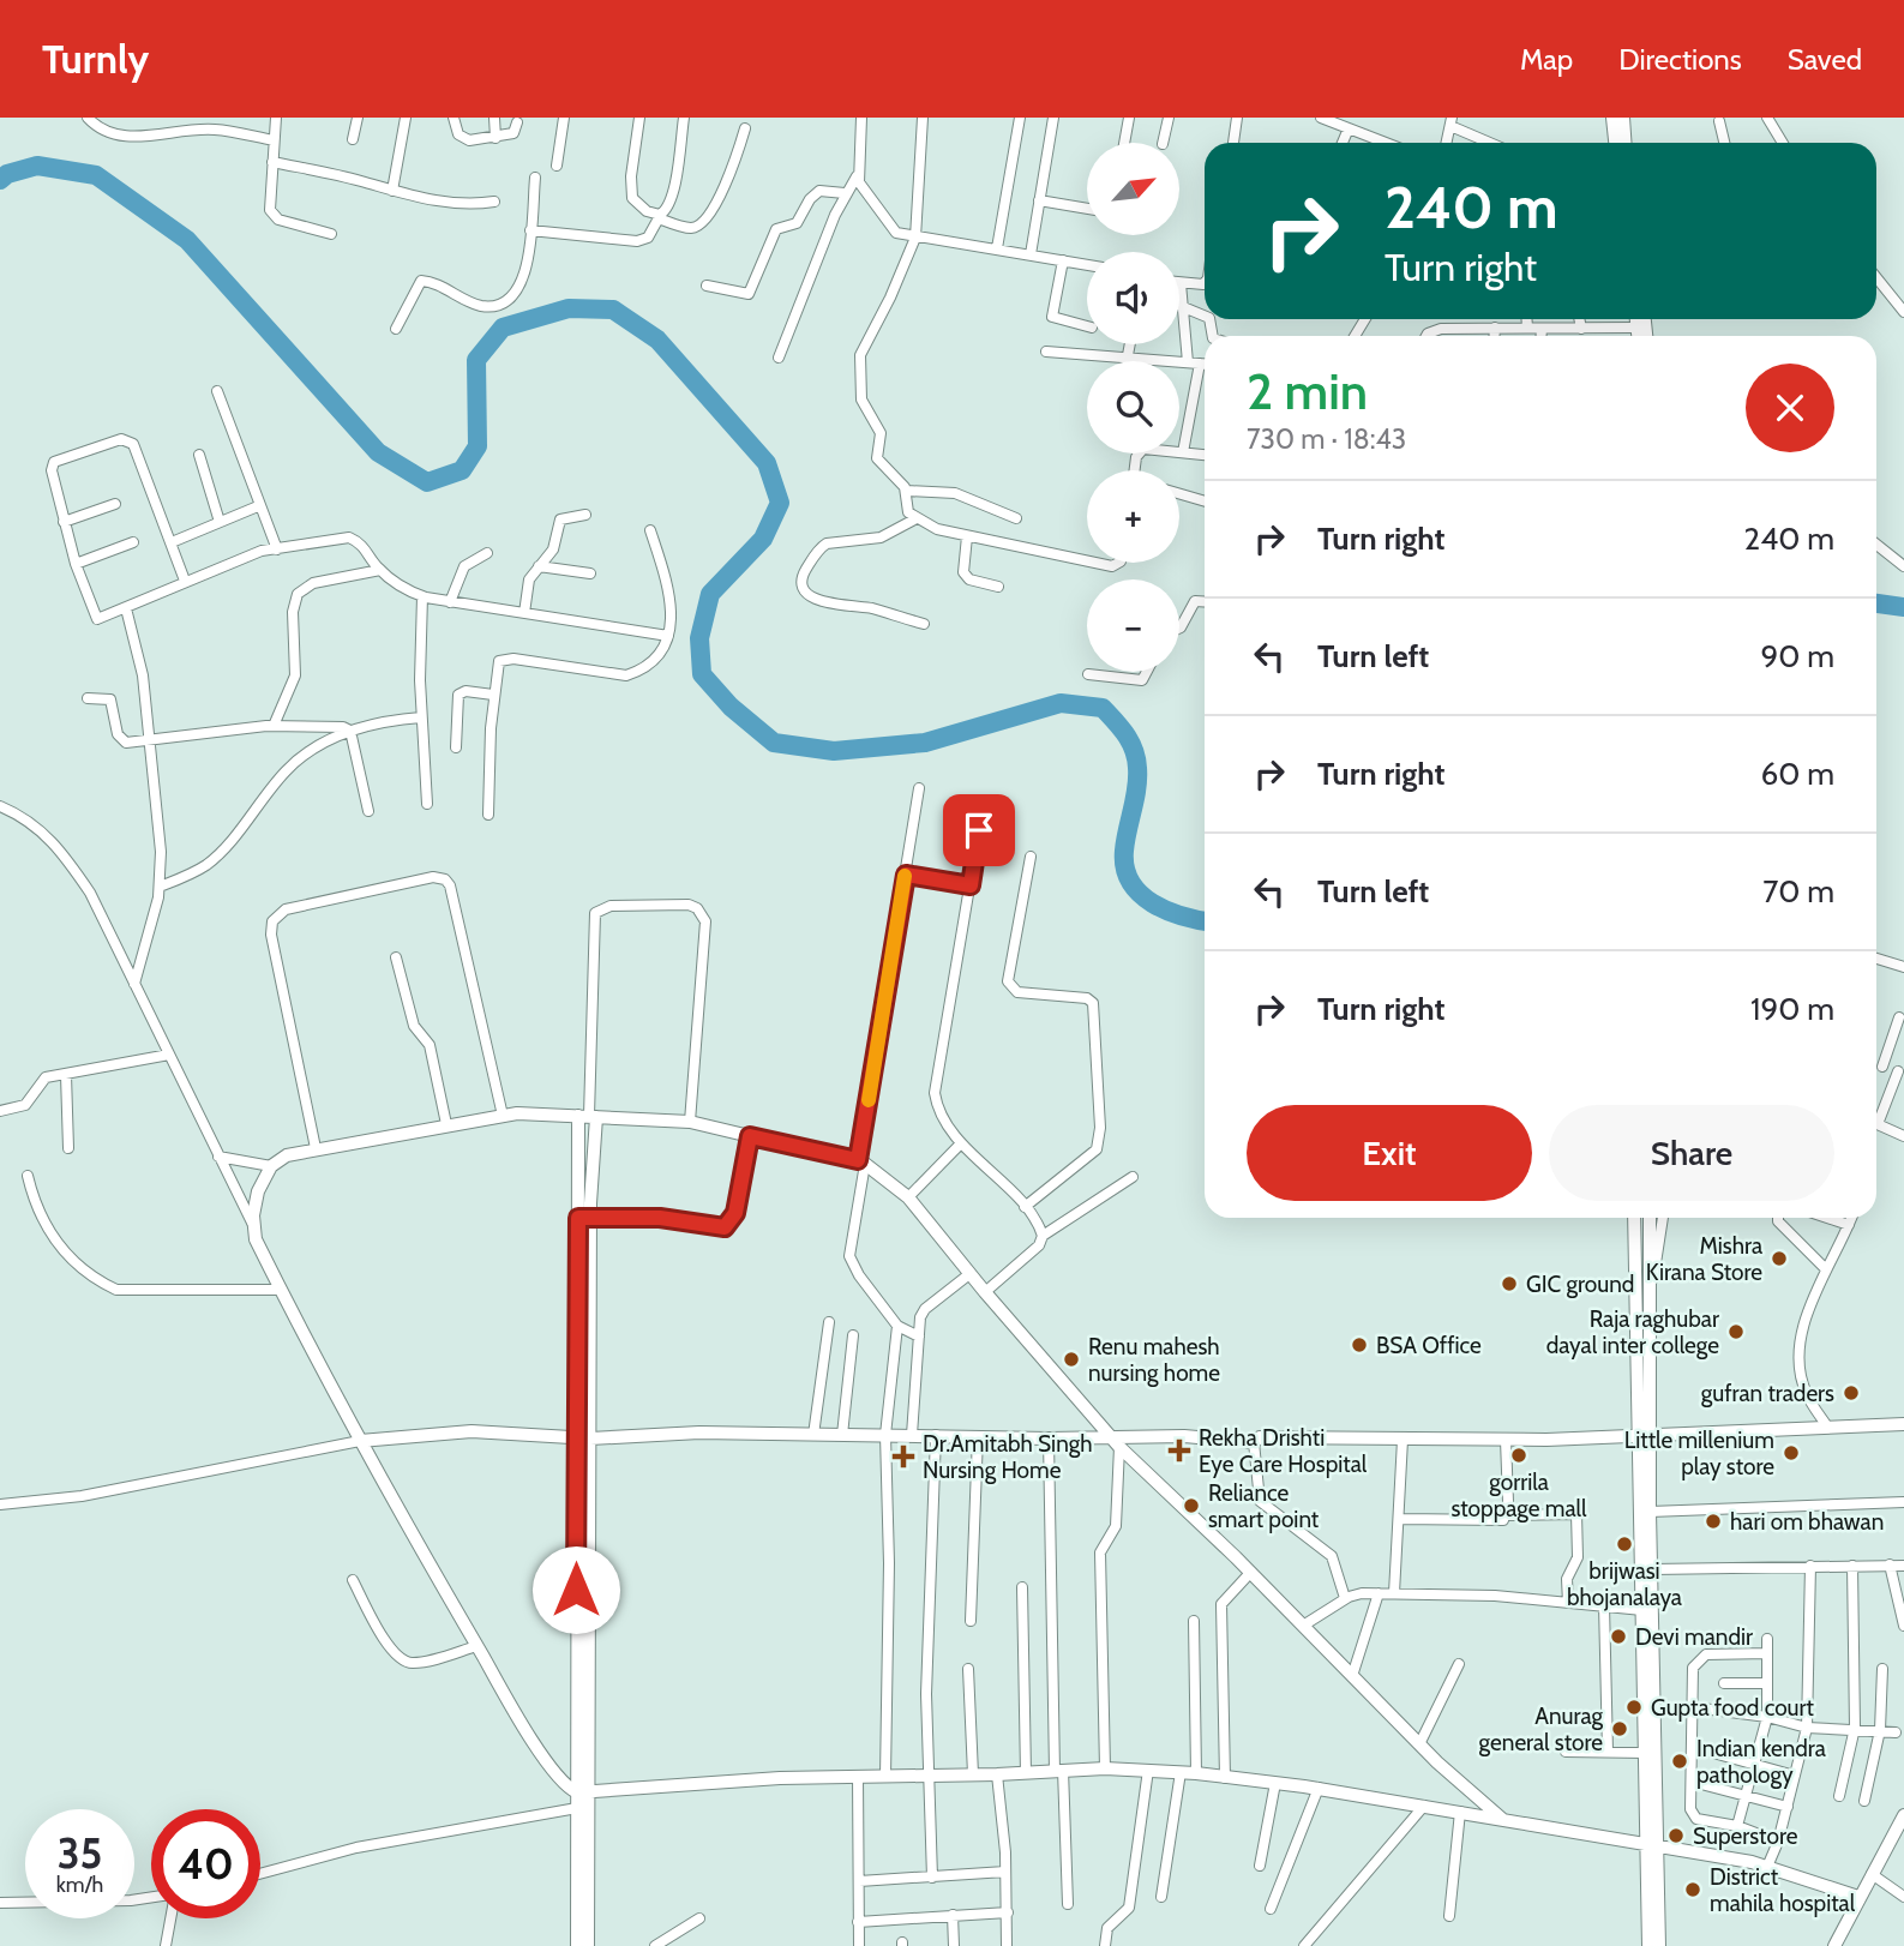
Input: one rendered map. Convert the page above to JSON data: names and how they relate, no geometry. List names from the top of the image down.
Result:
{
  "places": {
    "other": [
      "Mishra Kirana Store",
      "GIC ground",
      "Raja raghubar dayal inter college",
      "BSA Office",
      "Renu mahesh nursing home",
      "gufran traders",
      "Little millenium play store",
      "gorrila stoppage mall",
      "Reliance smart point",
      "hari om bhawan",
      "brijwasi bhojanalaya",
      "Devi mandir",
      "Gupta food court",
      "Anurag general store",
      "Indian kendra pathology",
      "Superstore",
      "District mahila hospital"
    ],
    "health": ["Rekha Drishti Eye Care Hospital", "Dr.Amitabh Singh Nursing Home"]
  },
  "north": "top right",
  "page": {
    "header": "Turnly",
    "nav": ["Map", "Directions", "Saved"],
    "map_buttons": ["+", "−"],
    "turn": ["240 m", "Turn right"],
    "heading": ["2 min", "730 m · 18:43"],
    "list": [
      {
        "name": "Turn right",
        "value": "240 m"
      },
      {
        "name": "Turn left",
        "value": "90 m"
      },
      {
        "name": "Turn right",
        "value": "60 m"
      },
      {
        "name": "Turn left",
        "value": "70 m"
      },
      {
        "name": "Turn right",
        "value": "190 m"
      }
    ],
    "buttons": ["Exit", "Share"],
    "speed": "35 km/h",
    "limit": "40"
  }
}
